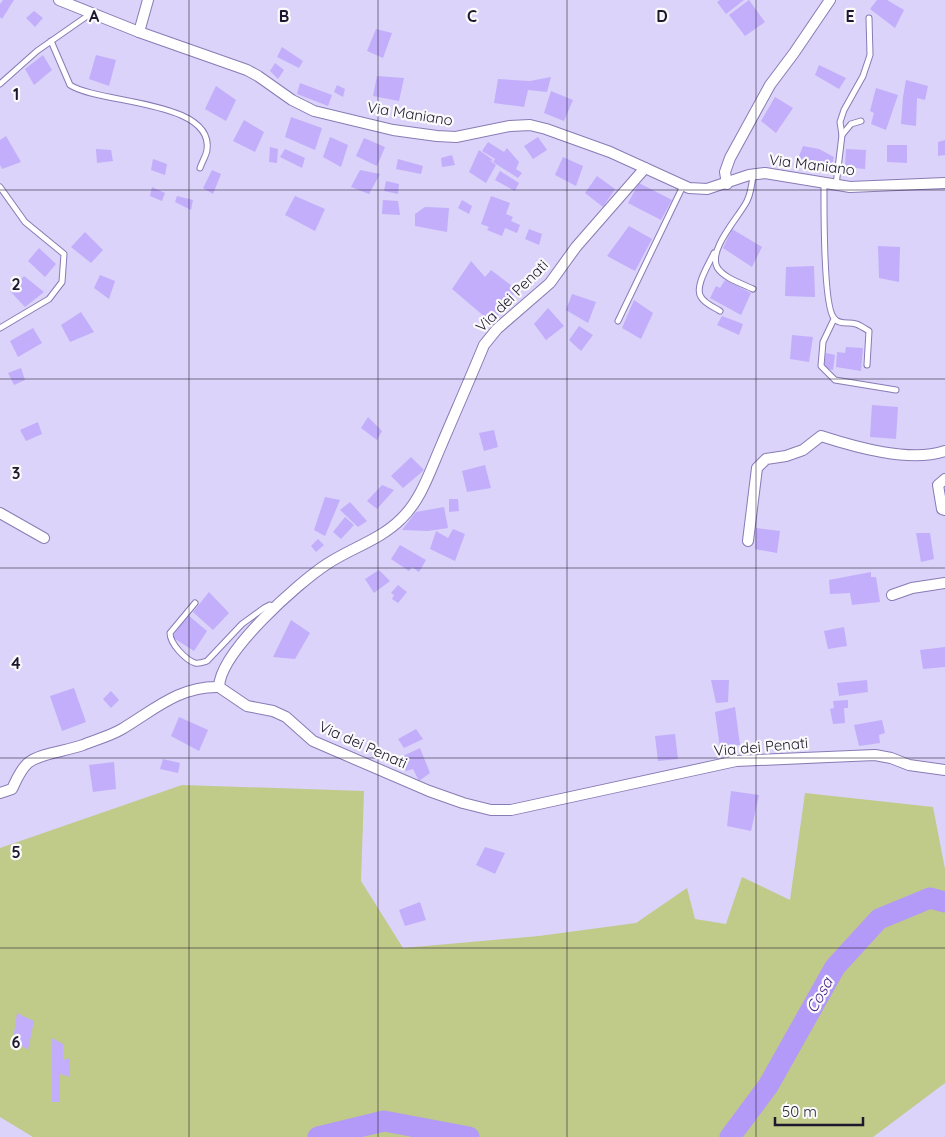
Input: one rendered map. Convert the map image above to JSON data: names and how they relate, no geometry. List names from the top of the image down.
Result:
{
  "streets": {
    "street": ["Via Maniano", "Via dei Penati"]
  },
  "crossings": [
    ["Via Maniano", "Via dei Penati"]
  ],
  "water": ["Cosa"],
  "scale_bar": "50 m",
  "grid": {
    "columns": [
      "A",
      "B",
      "C",
      "D",
      "E"
    ],
    "rows": [
      "1",
      "2",
      "3",
      "4",
      "5",
      "6"
    ]
  }
}
